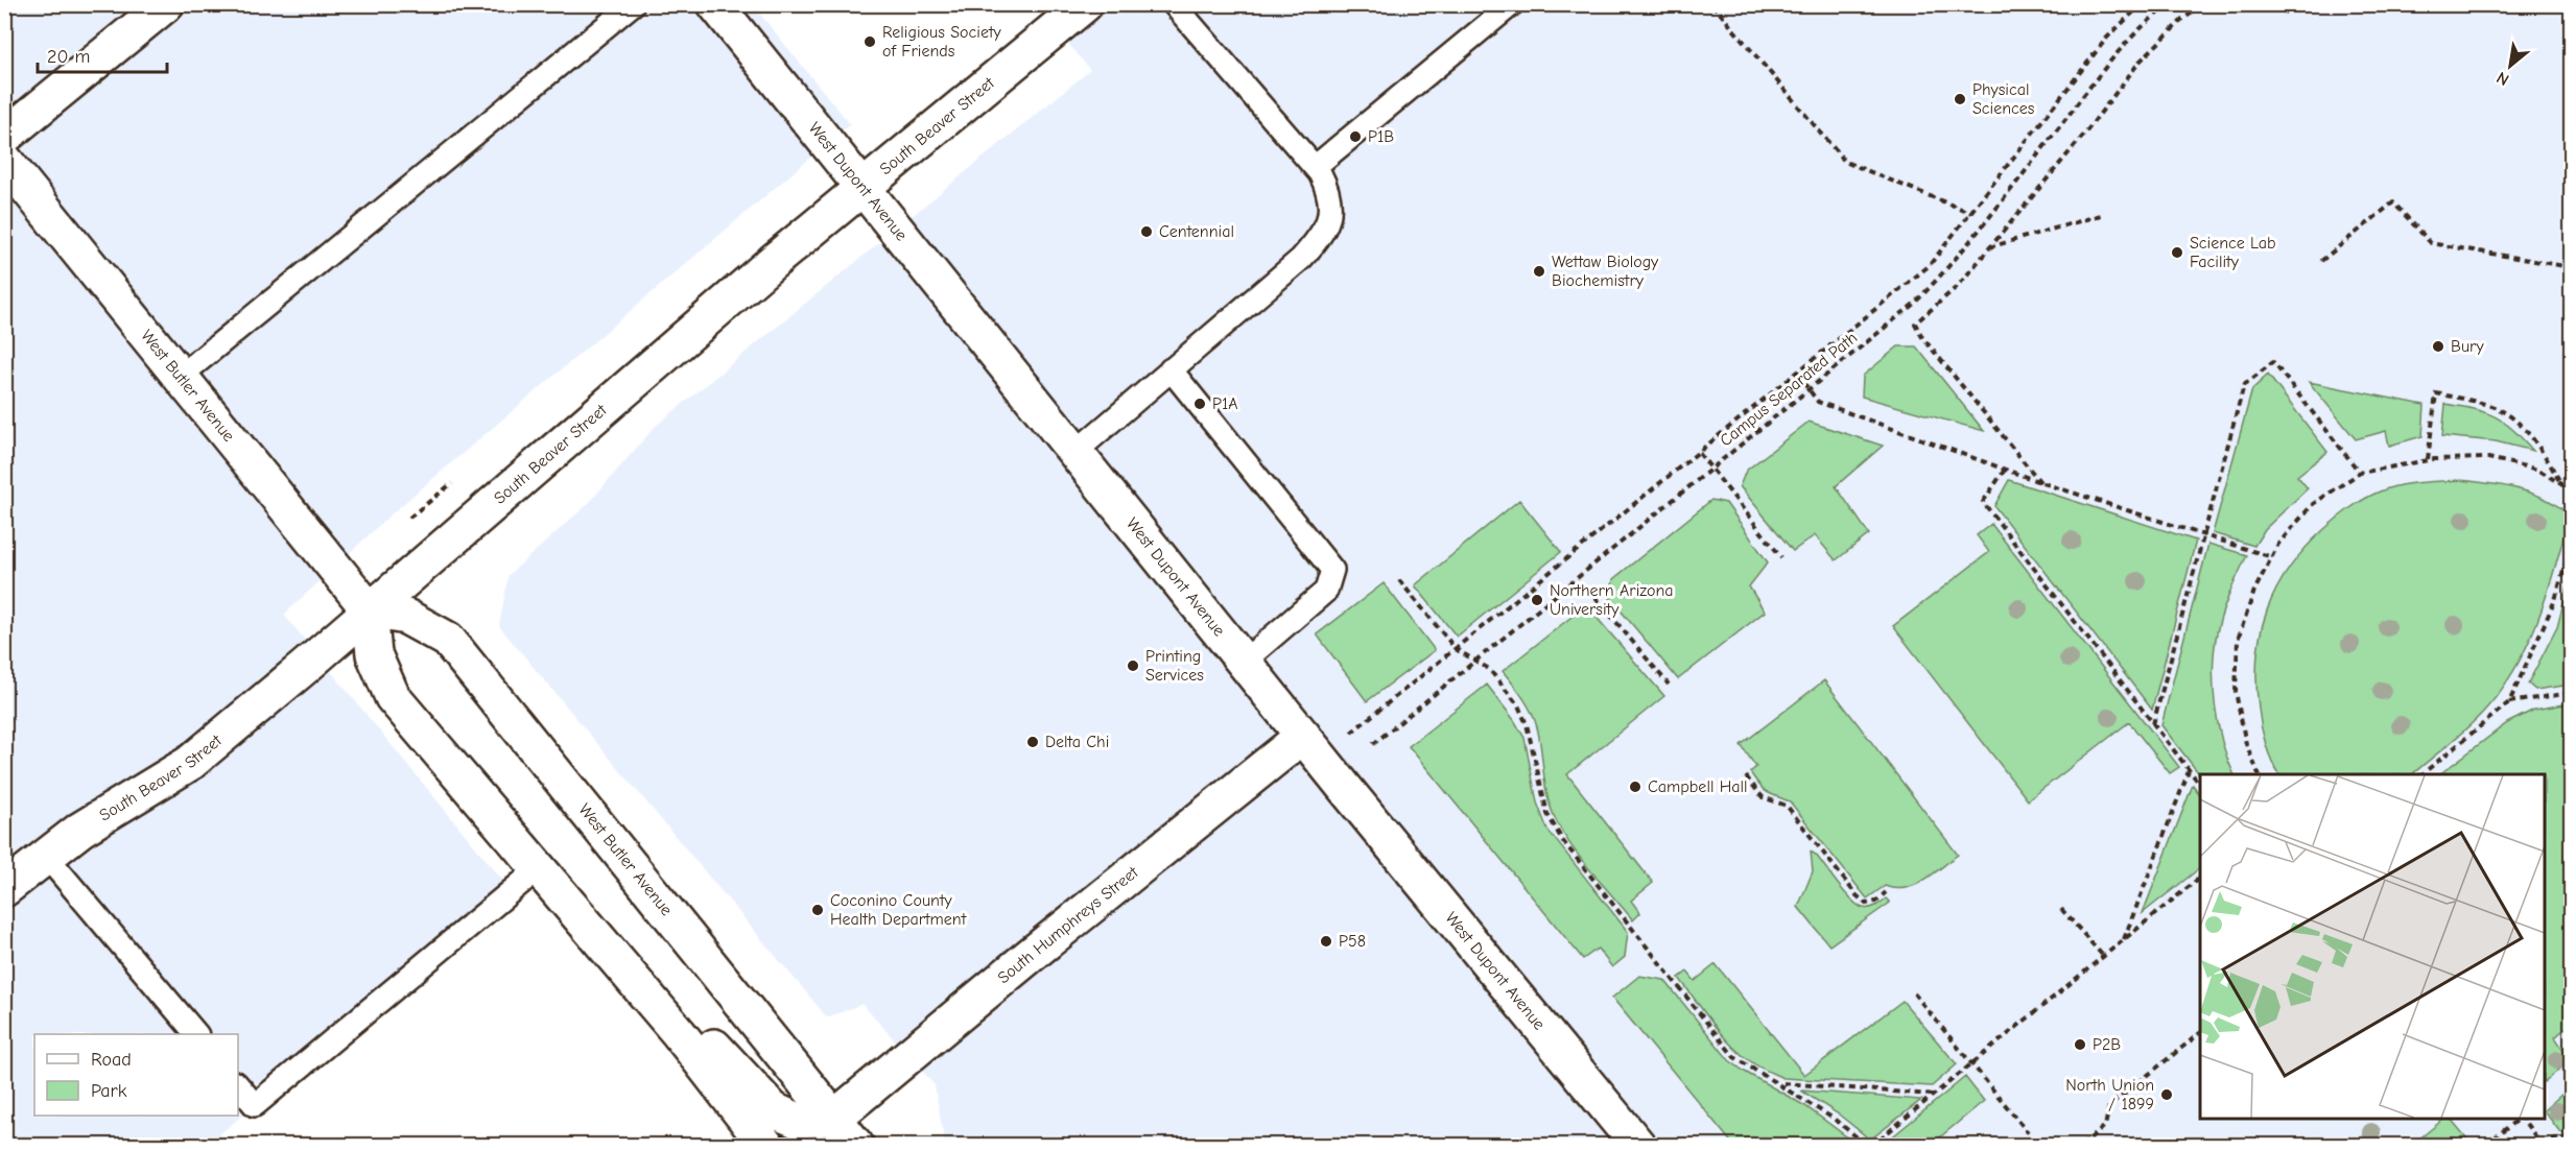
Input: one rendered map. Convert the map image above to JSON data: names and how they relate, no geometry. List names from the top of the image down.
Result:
{
  "streets": {
    "street": [
      "South Beaver Street",
      "West Dupont Avenue",
      "West Butler Avenue",
      "South Humphreys Street"
    ],
    "path": ["Campus Separated Path"]
  },
  "crossings": [
    ["South Beaver Street", "West Dupont Avenue"],
    ["South Beaver Street", "West Butler Avenue"],
    ["West Dupont Avenue", "South Humphreys Street"],
    ["West Butler Avenue", "South Humphreys Street"]
  ],
  "places": [
    "Religious Society of Friends",
    "Physical Sciences",
    "P1B",
    "Centennial",
    "Science Lab Facility",
    "Wettaw Biology Biochemistry",
    "Bury",
    "P1A",
    "Northern Arizona University",
    "Printing Services",
    "Delta Chi",
    "Campbell Hall",
    "Coconino County Health Department",
    "P58",
    "P2B",
    "North Union / 1899"
  ],
  "legend": ["Road", "Park"],
  "scale_bar": "20 m",
  "north": "bottom left"
}
